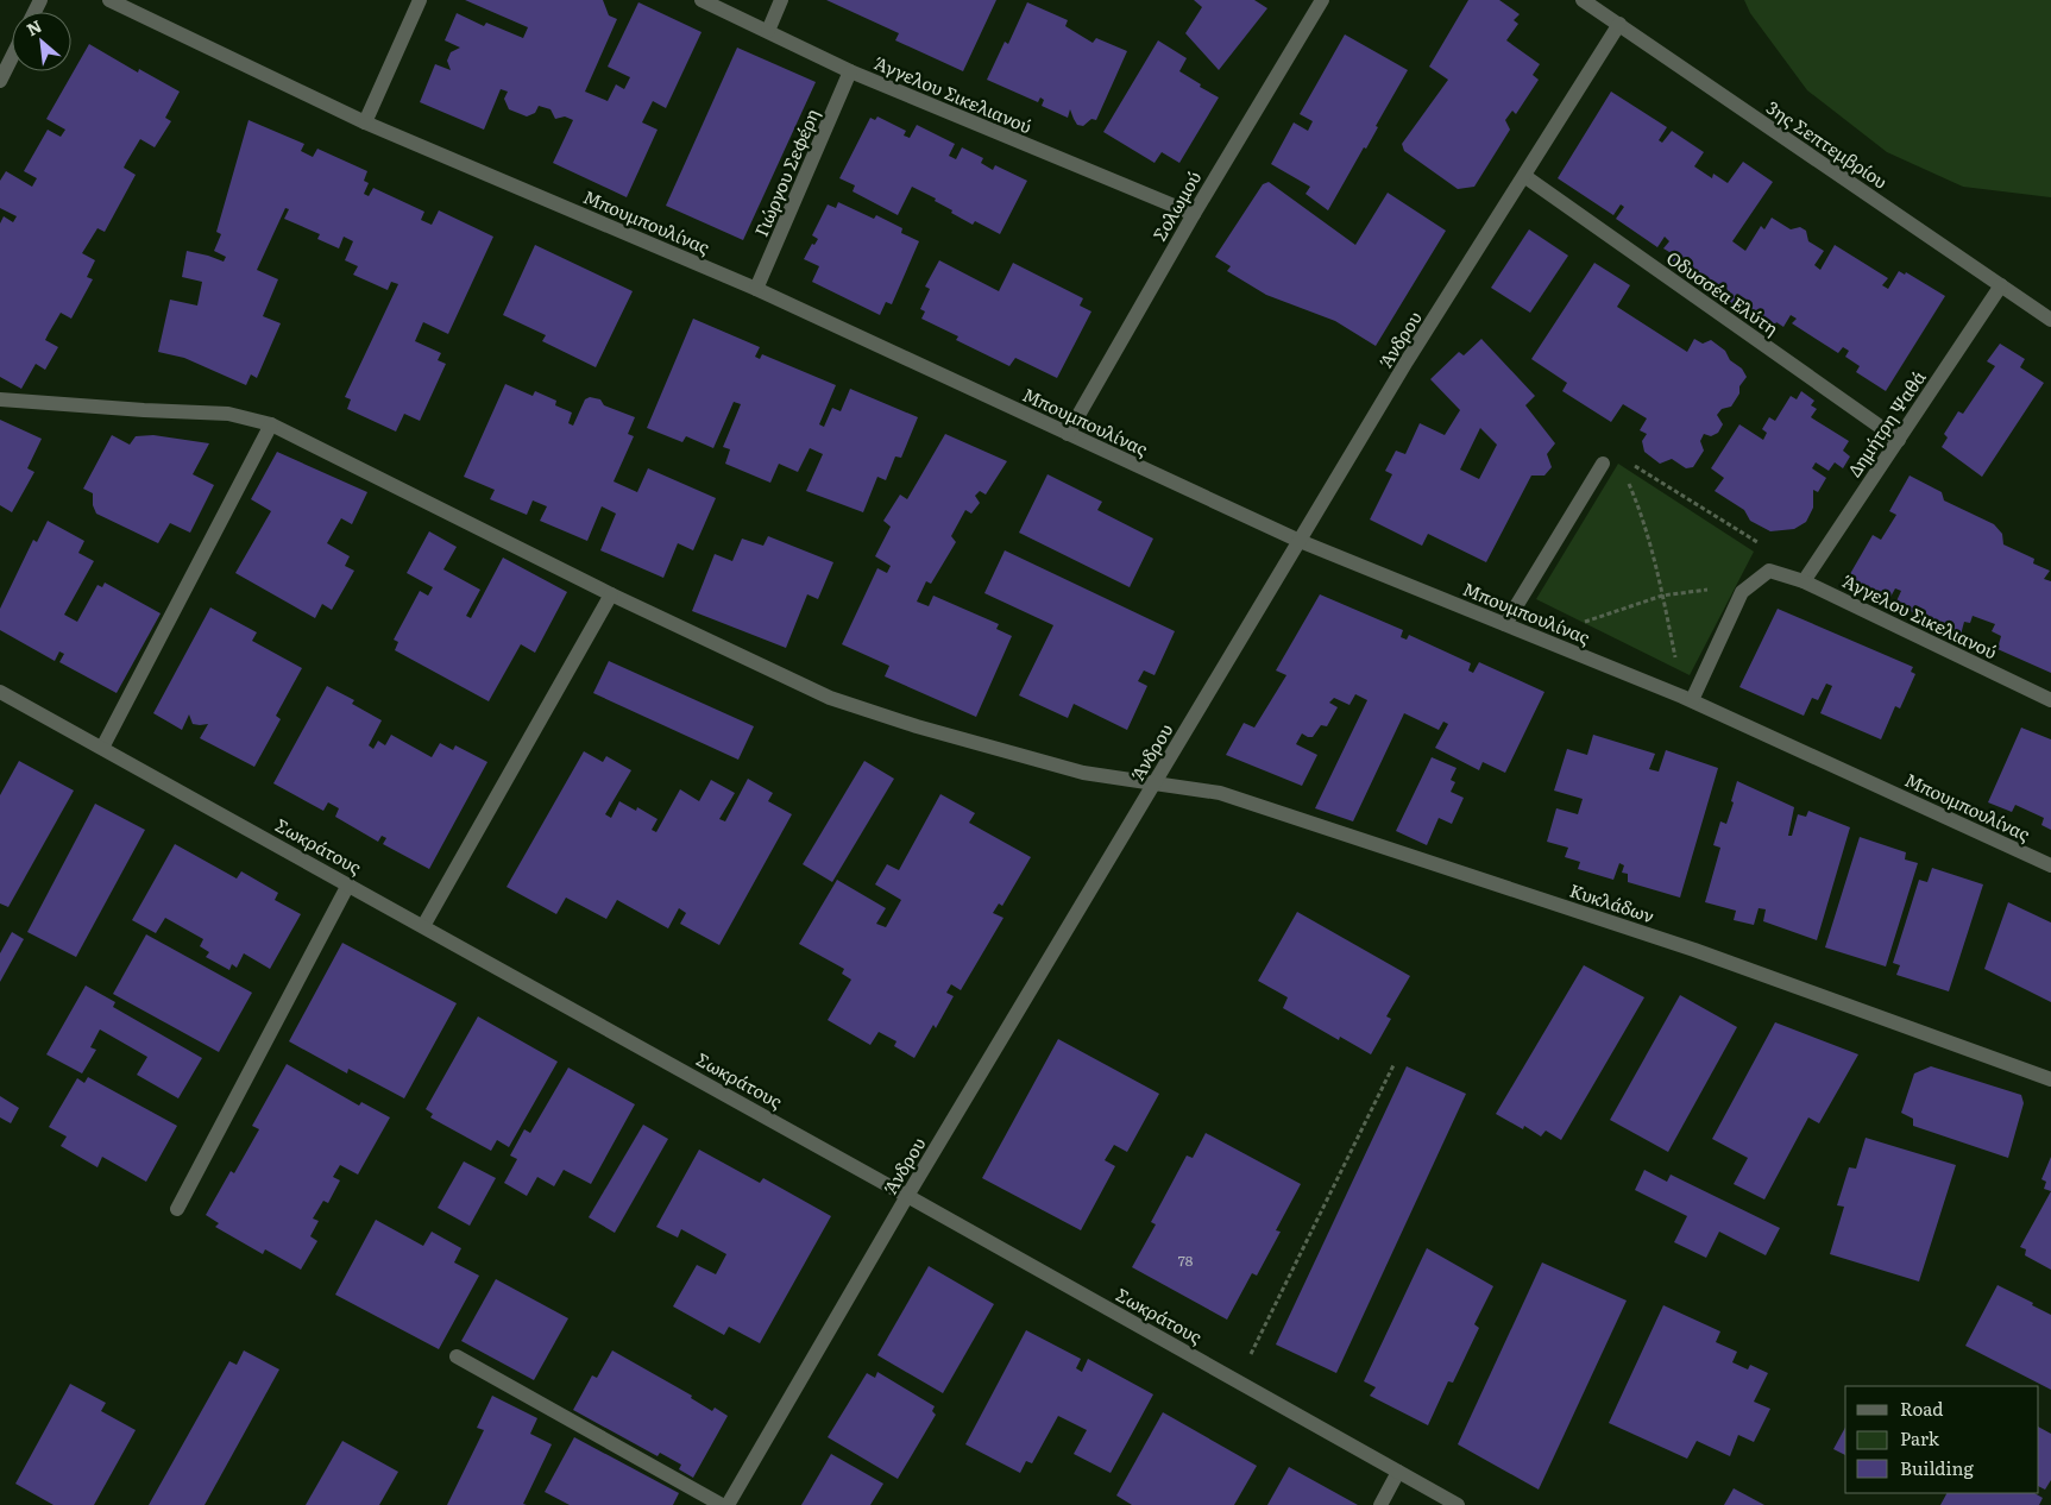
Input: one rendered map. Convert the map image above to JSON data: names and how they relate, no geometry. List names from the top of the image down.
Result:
{
  "streets": {
    "street": [
      "Άγγελου Σικελιανού",
      "3ης Σεπτεμβρίου",
      "Γιώργου Σεφέρη",
      "Σολωμού",
      "Μπουμπουλίνας",
      "Οδυσσέα Ελύτη",
      "Άνδρου",
      "Δημήτρη Ψαθά",
      "Σωκράτους",
      "Κυκλάδων"
    ]
  },
  "crossings": [
    ["Άγγελου Σικελιανού", "Γιώργου Σεφέρη"],
    ["Άγγελου Σικελιανού", "Σολωμού"],
    ["Άγγελου Σικελιανού", "Δημήτρη Ψαθά"],
    ["3ης Σεπτεμβρίου", "Άνδρου"],
    ["3ης Σεπτεμβρίου", "Δημήτρη Ψαθά"],
    ["Γιώργου Σεφέρη", "Μπουμπουλίνας"],
    ["Σολωμού", "Μπουμπουλίνας"],
    ["Μπουμπουλίνας", "Άνδρου"],
    ["Οδυσσέα Ελύτη", "Άνδρου"],
    ["Οδυσσέα Ελύτη", "Δημήτρη Ψαθά"],
    ["Άνδρου", "Σωκράτους"],
    ["Άνδρου", "Κυκλάδων"]
  ],
  "house_numbers": ["78"],
  "legend": ["Road", "Park", "Building"],
  "north": "top left"
}
